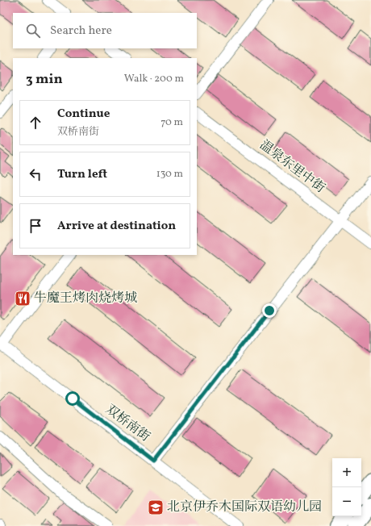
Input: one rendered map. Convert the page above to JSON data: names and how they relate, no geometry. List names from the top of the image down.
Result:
{
  "streets": {
    "street": ["温泉东里中街", "双桥南街"]
  },
  "places": {
    "restaurant": ["牛魔王烤肉烧烤城"],
    "school or university": ["北京伊乔木国际双语幼儿园"]
  },
  "page": {
    "search": "Search here",
    "heading": ["3 min", "Walk · 200 m"],
    "list": [
      ["Continue", "双桥南街", "70 m"],
      ["Turn left", "130 m"],
      "Arrive at destination"
    ],
    "map_buttons": ["+", "−"]
  }
}
